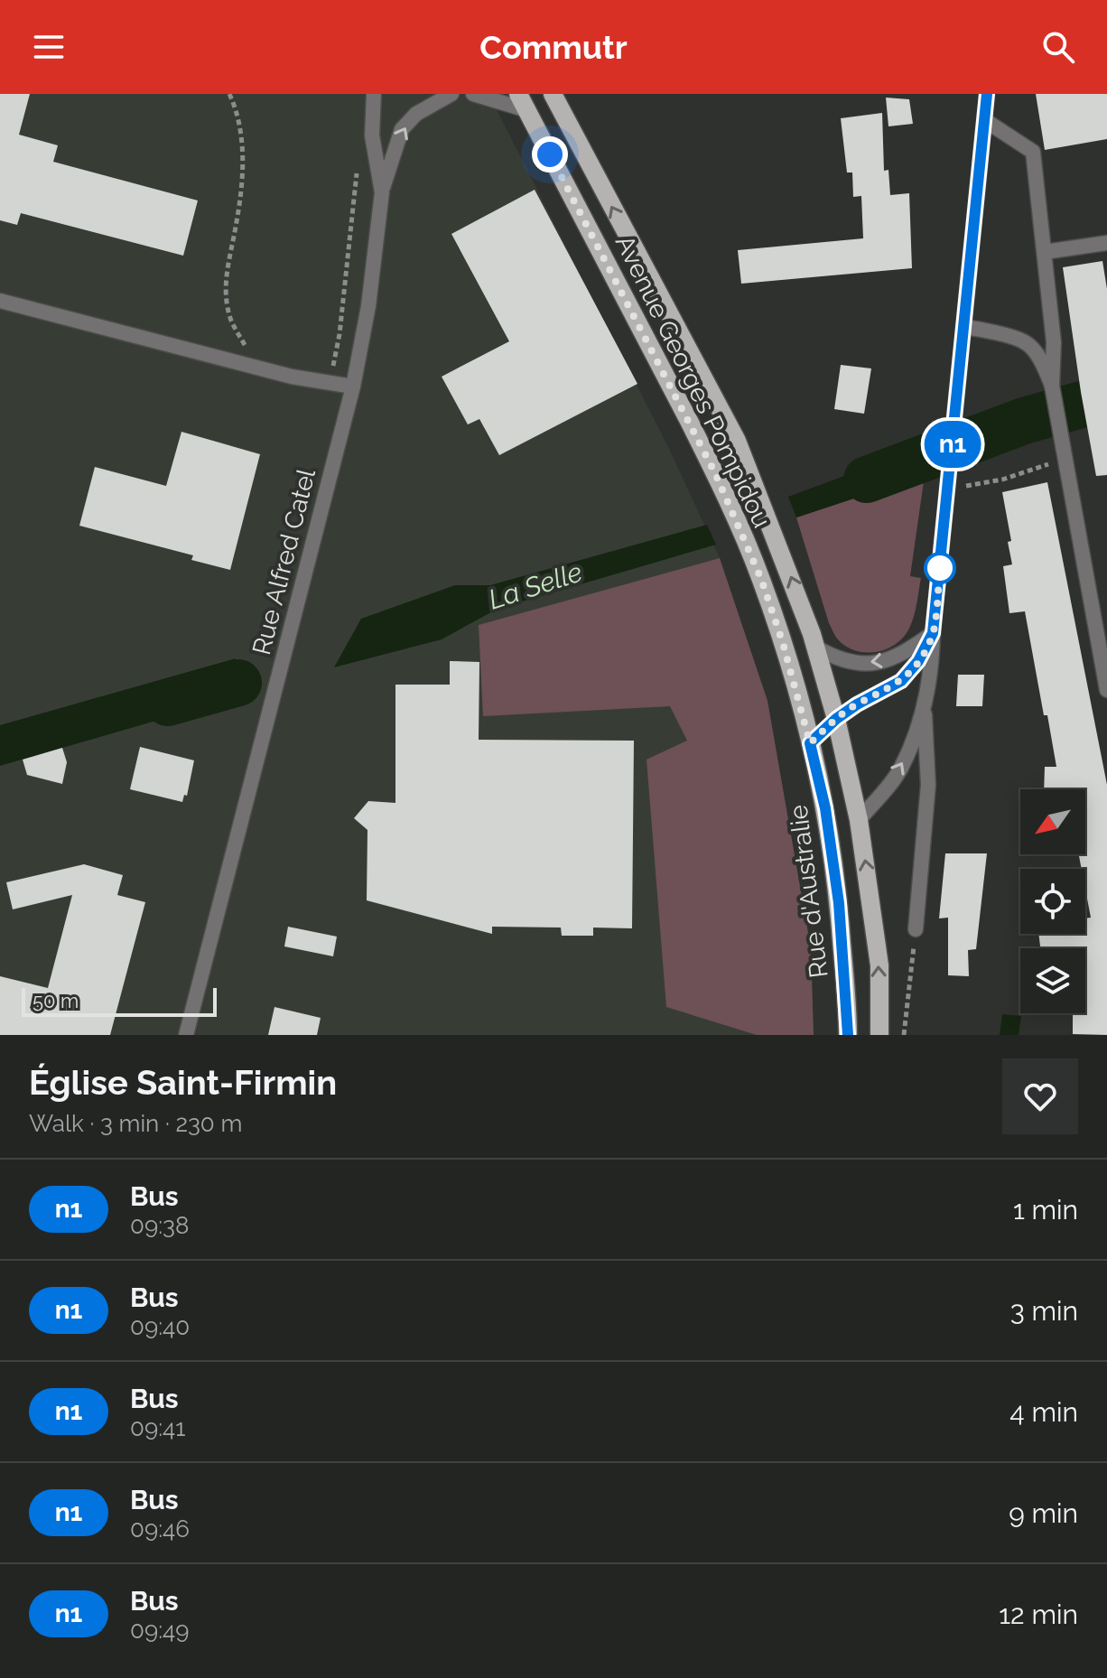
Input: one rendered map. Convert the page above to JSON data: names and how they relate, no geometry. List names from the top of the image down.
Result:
{
  "streets": {
    "main road": ["Avenue Georges Pompidou", "Rue d'Australie"],
    "street": ["Rue Alfred Catel"]
  },
  "crossings": [
    ["Avenue Georges Pompidou", "Rue d'Australie"]
  ],
  "water": ["La Selle"],
  "lines": ["bus line n1"],
  "scale_bar": "50 m",
  "north": "bottom left",
  "page": {
    "header": "Commutr",
    "on_map": "n1",
    "scale": "50 m",
    "heading": ["Église Saint-Firmin", "Walk · 3 min · 230 m"],
    "list": [
      {
        "mark": "n1",
        "name": "Bus",
        "note": "09:38",
        "value": "1 min"
      },
      {
        "mark": "n1",
        "name": "Bus",
        "note": "09:40",
        "value": "3 min"
      },
      {
        "mark": "n1",
        "name": "Bus",
        "note": "09:41",
        "value": "4 min"
      },
      {
        "mark": "n1",
        "name": "Bus",
        "note": "09:46",
        "value": "9 min"
      },
      {
        "mark": "n1",
        "name": "Bus",
        "note": "09:49",
        "value": "12 min"
      }
    ]
  }
}
